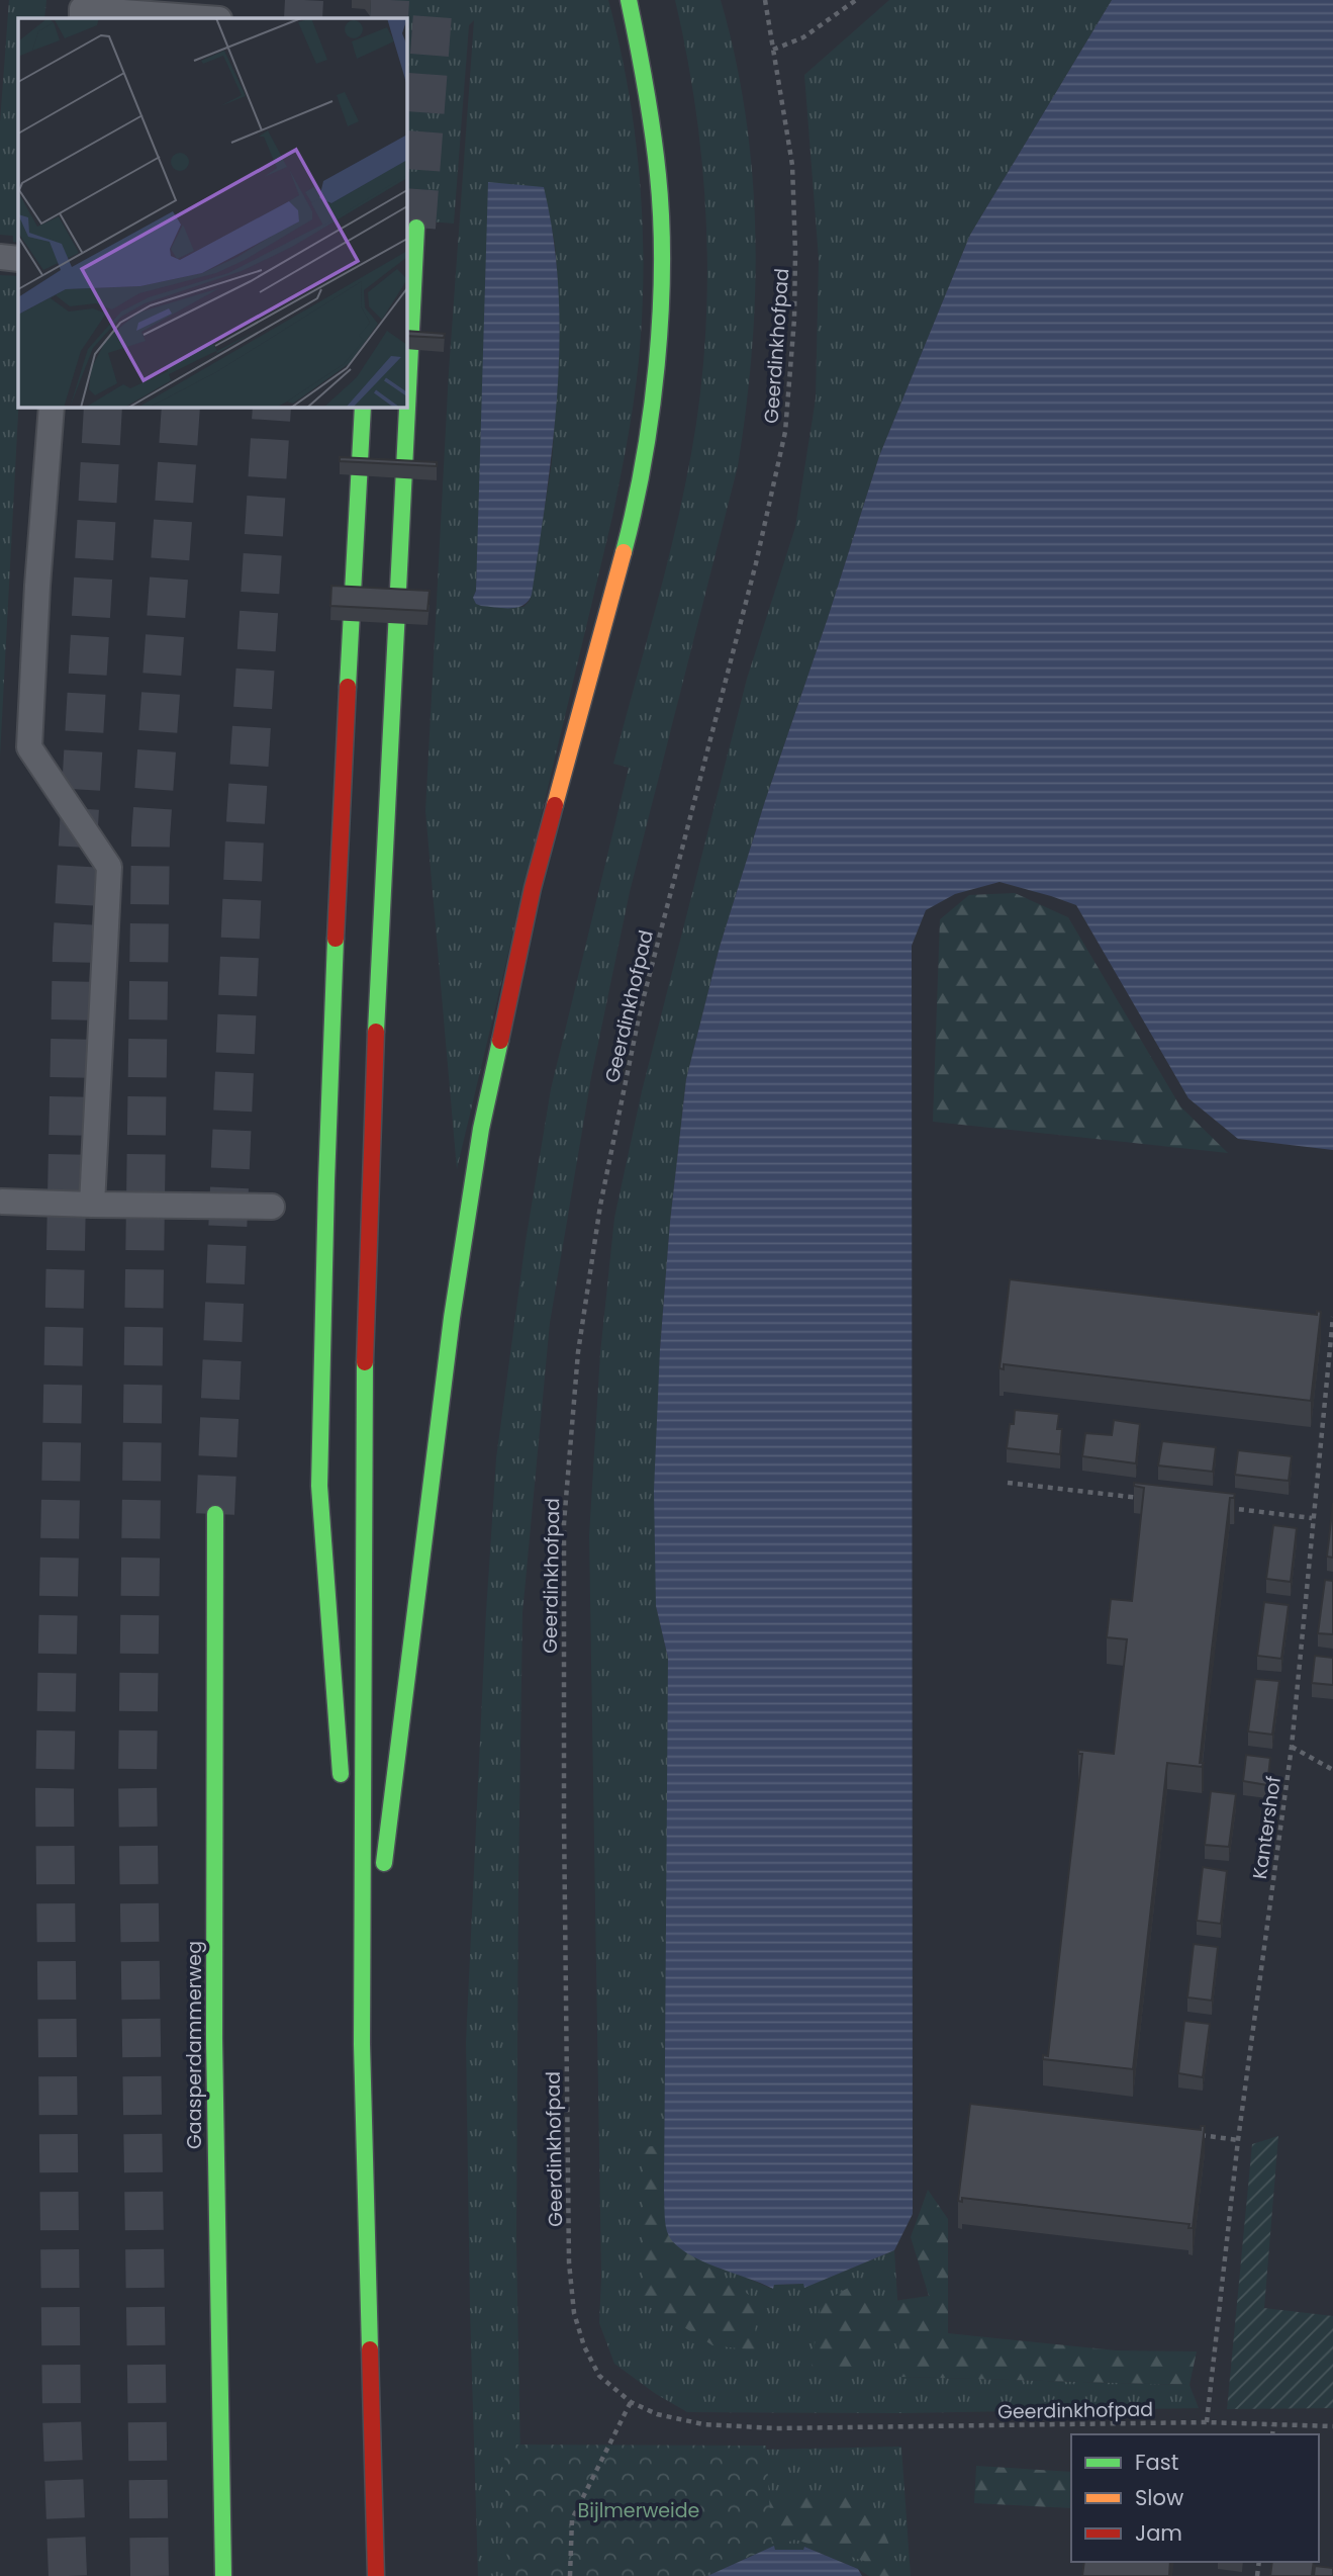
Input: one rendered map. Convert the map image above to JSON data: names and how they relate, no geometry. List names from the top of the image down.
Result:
{
  "streets": {
    "highway": ["Gaasperdammerweg"],
    "path": ["Geerdinkhofpad", "Kantershof"]
  },
  "crossings": [
    ["Geerdinkhofpad", "Kantershof"]
  ],
  "parks": ["Bijlmerweide"],
  "legend": ["Fast", "Slow", "Jam"]
}
